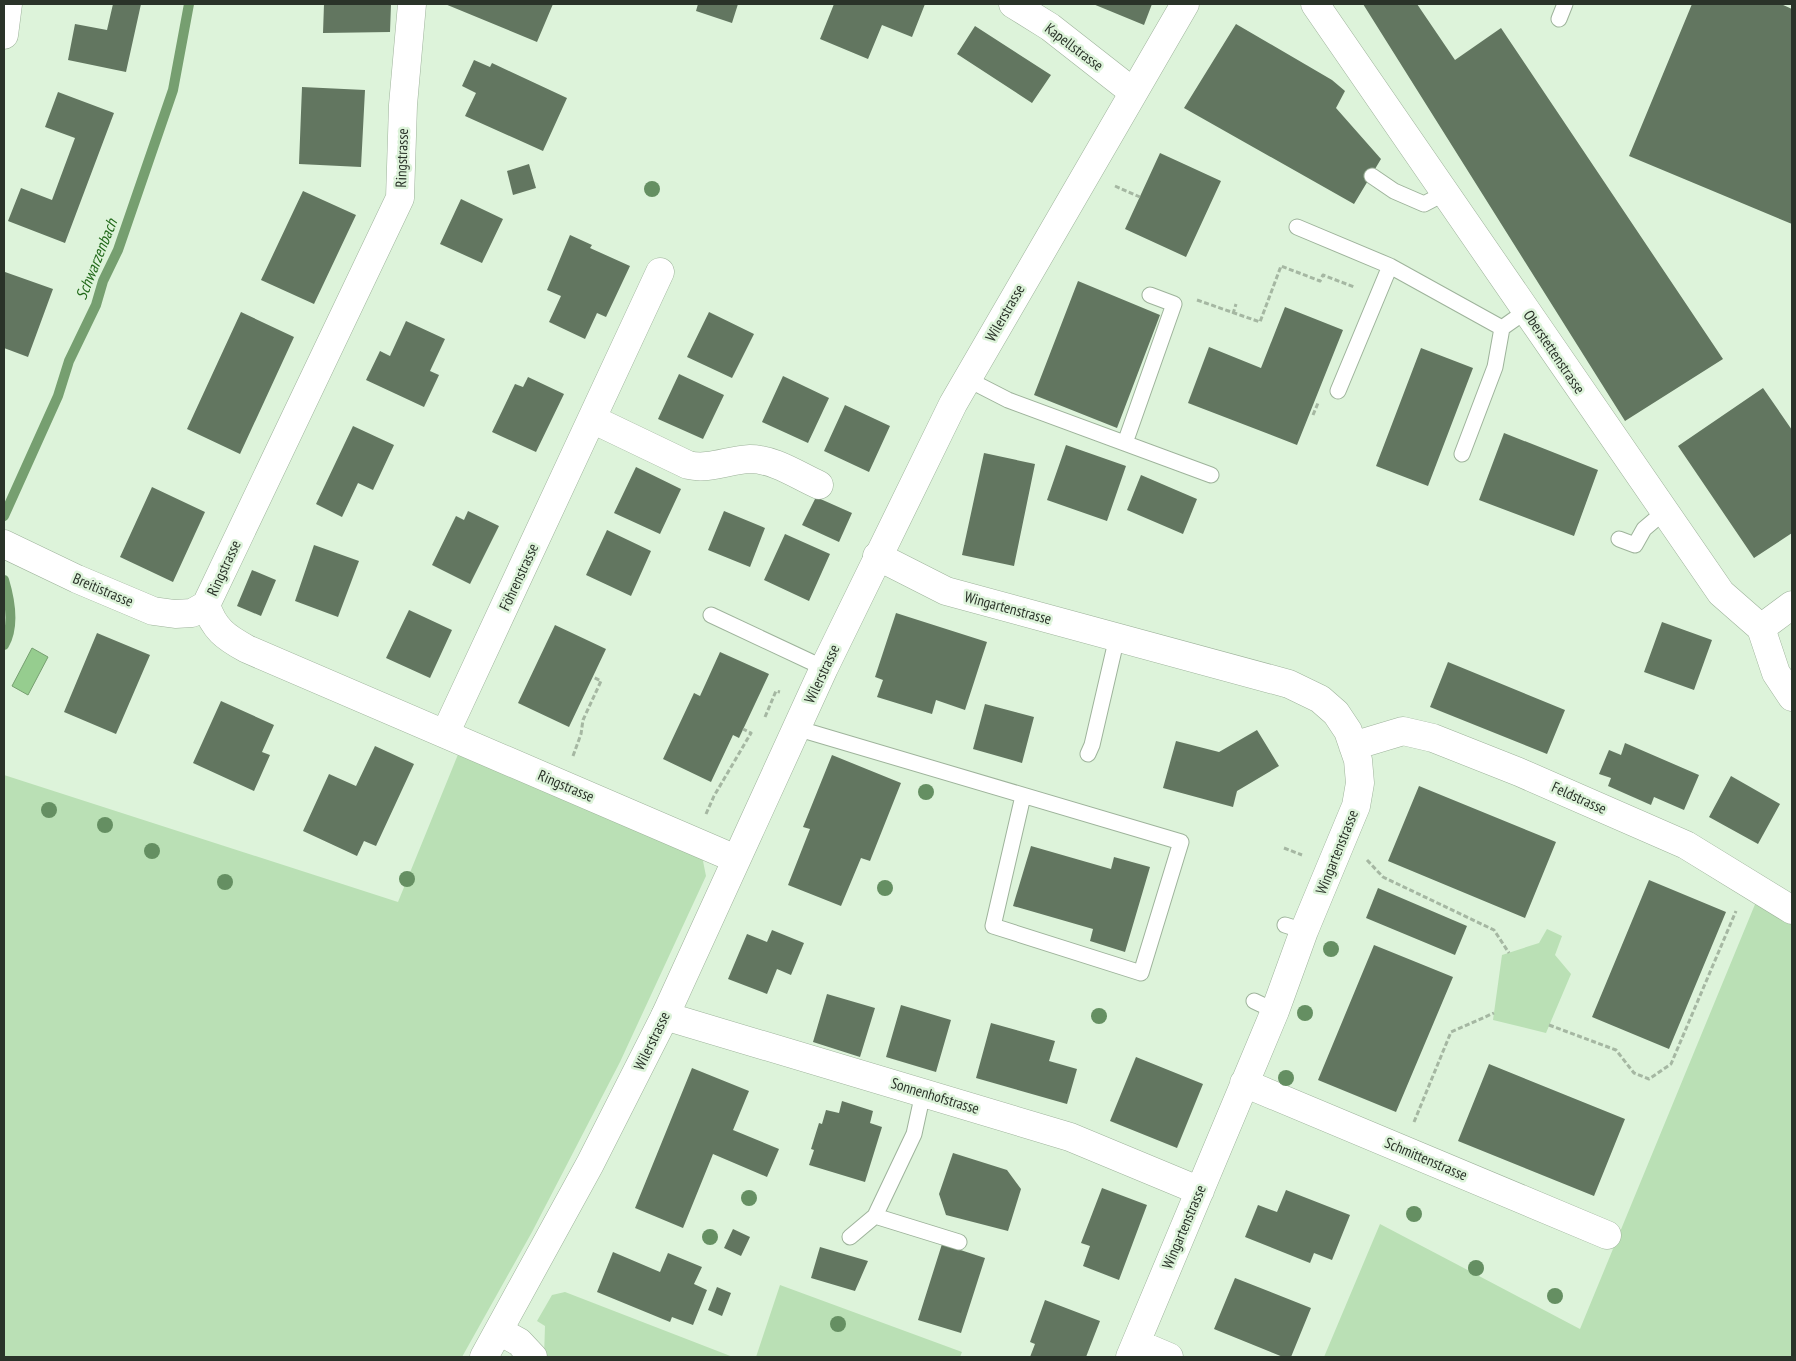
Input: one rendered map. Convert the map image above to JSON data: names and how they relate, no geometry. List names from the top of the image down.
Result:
{
  "streets": {
    "street": [
      "Kapellstrasse",
      "Ringstrasse",
      "Wilerstrasse",
      "Oberstettenstrasse",
      "Föhrenstrasse",
      "Breitistrasse",
      "Wingartenstrasse",
      "Feldstrasse",
      "Sonnenhofstrasse",
      "Schmittenstrasse"
    ]
  },
  "crossings": [
    ["Kapellstrasse", "Wilerstrasse"],
    ["Ringstrasse", "Wilerstrasse"],
    ["Ringstrasse", "Föhrenstrasse"],
    ["Ringstrasse", "Breitistrasse"],
    ["Wilerstrasse", "Wingartenstrasse"],
    ["Wilerstrasse", "Sonnenhofstrasse"],
    ["Wingartenstrasse", "Feldstrasse"],
    ["Wingartenstrasse", "Sonnenhofstrasse"],
    ["Wingartenstrasse", "Schmittenstrasse"]
  ],
  "water": ["Schwarzenbach"]
}
